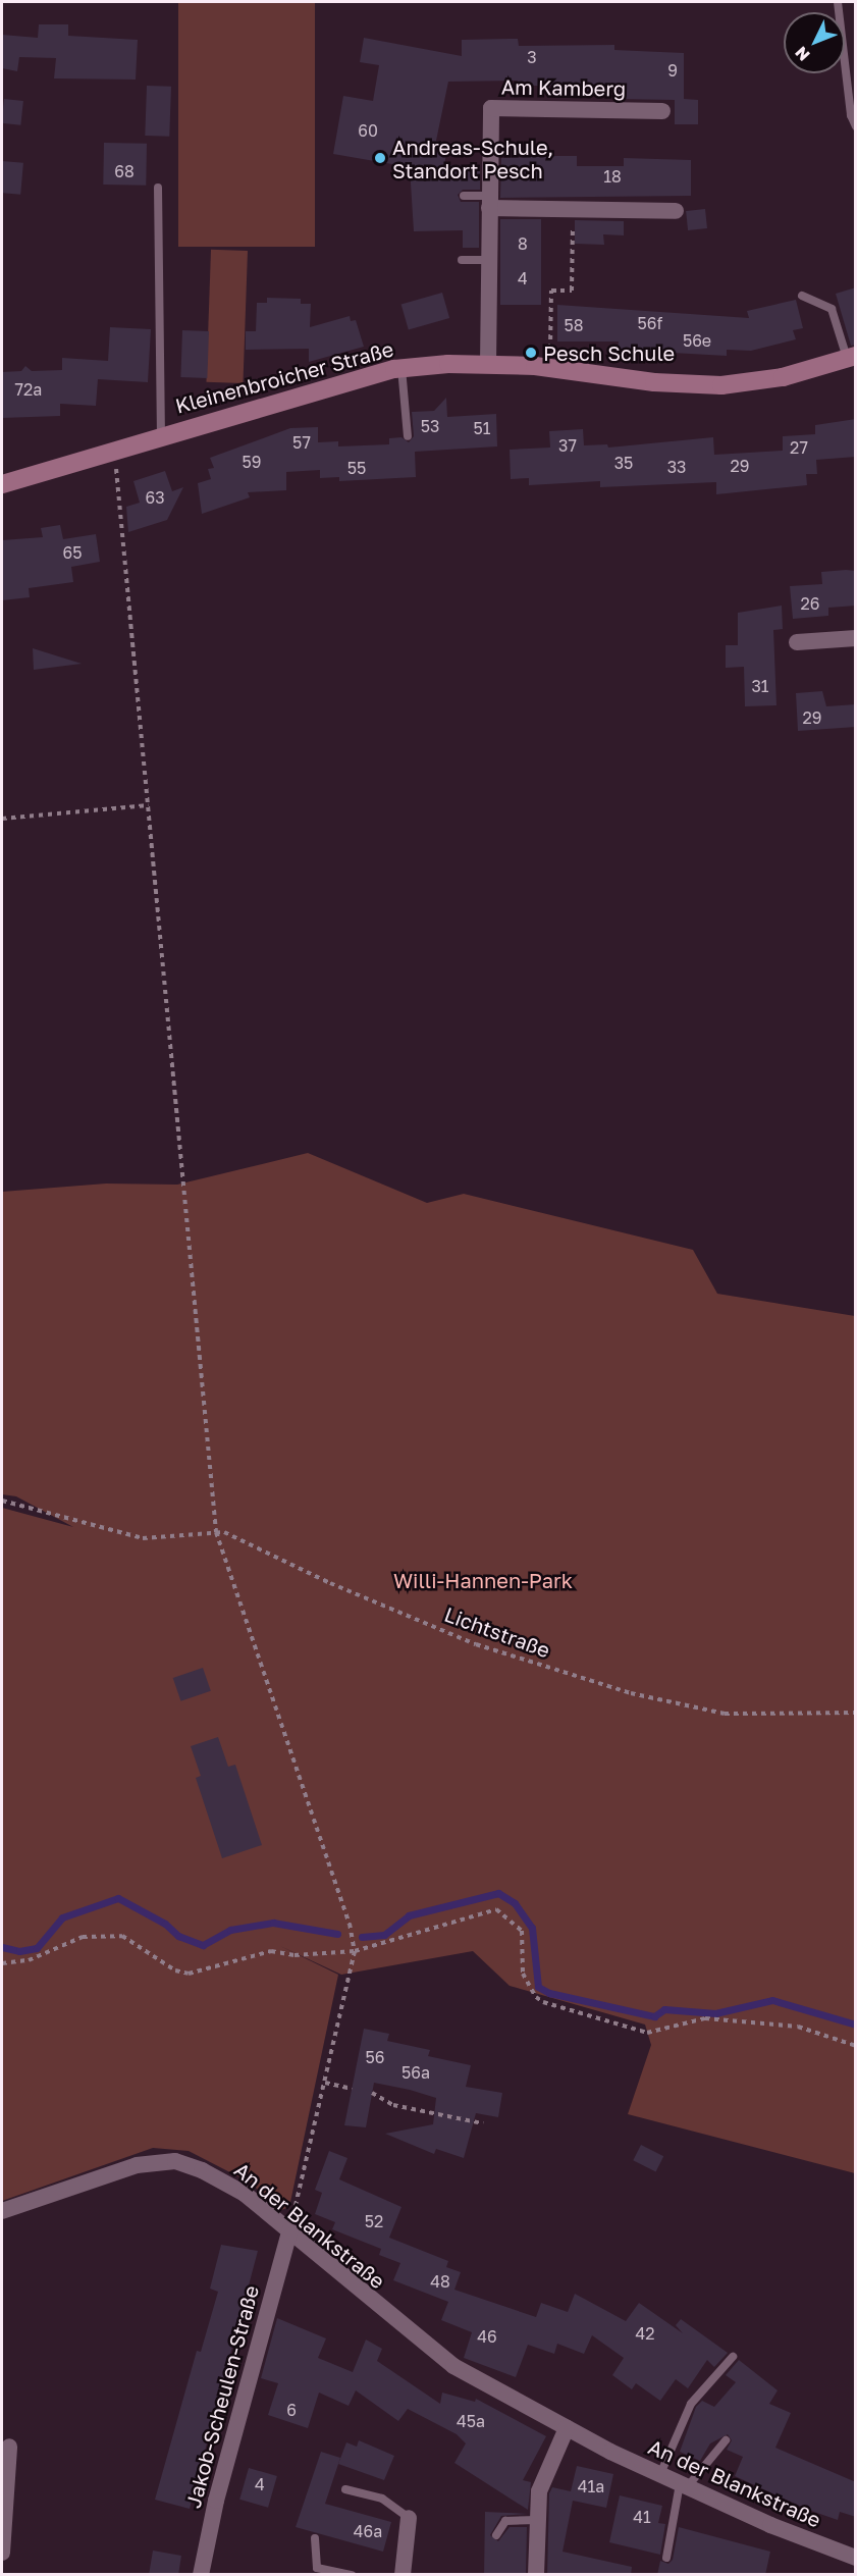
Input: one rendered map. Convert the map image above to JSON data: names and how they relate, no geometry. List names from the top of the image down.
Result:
{
  "streets": {
    "street": [
      "Am Kamberg",
      "Kleinenbroicher Straße",
      "An der Blankstraße",
      "Jakob-Scheulen-Straße"
    ],
    "path": ["Lichtstraße"]
  },
  "crossings": [
    ["Am Kamberg", "Kleinenbroicher Straße"],
    ["An der Blankstraße", "Jakob-Scheulen-Straße"]
  ],
  "parks": ["Willi-Hannen-Park"],
  "places": ["Andreas-Schule, Standort Pesch", "Pesch Schule"],
  "house_numbers": [
    "3",
    "9",
    "60",
    "68",
    "18",
    "8",
    "4",
    "56f",
    "58",
    "56e",
    "72a",
    "53",
    "51",
    "57",
    "37",
    "27",
    "59",
    "35",
    "29",
    "33",
    "55",
    "63",
    "65",
    "26",
    "31",
    "29",
    "56",
    "56a",
    "52",
    "48",
    "42",
    "46",
    "6",
    "45a",
    "4",
    "41a",
    "41",
    "46a"
  ],
  "north": "bottom left"
}
